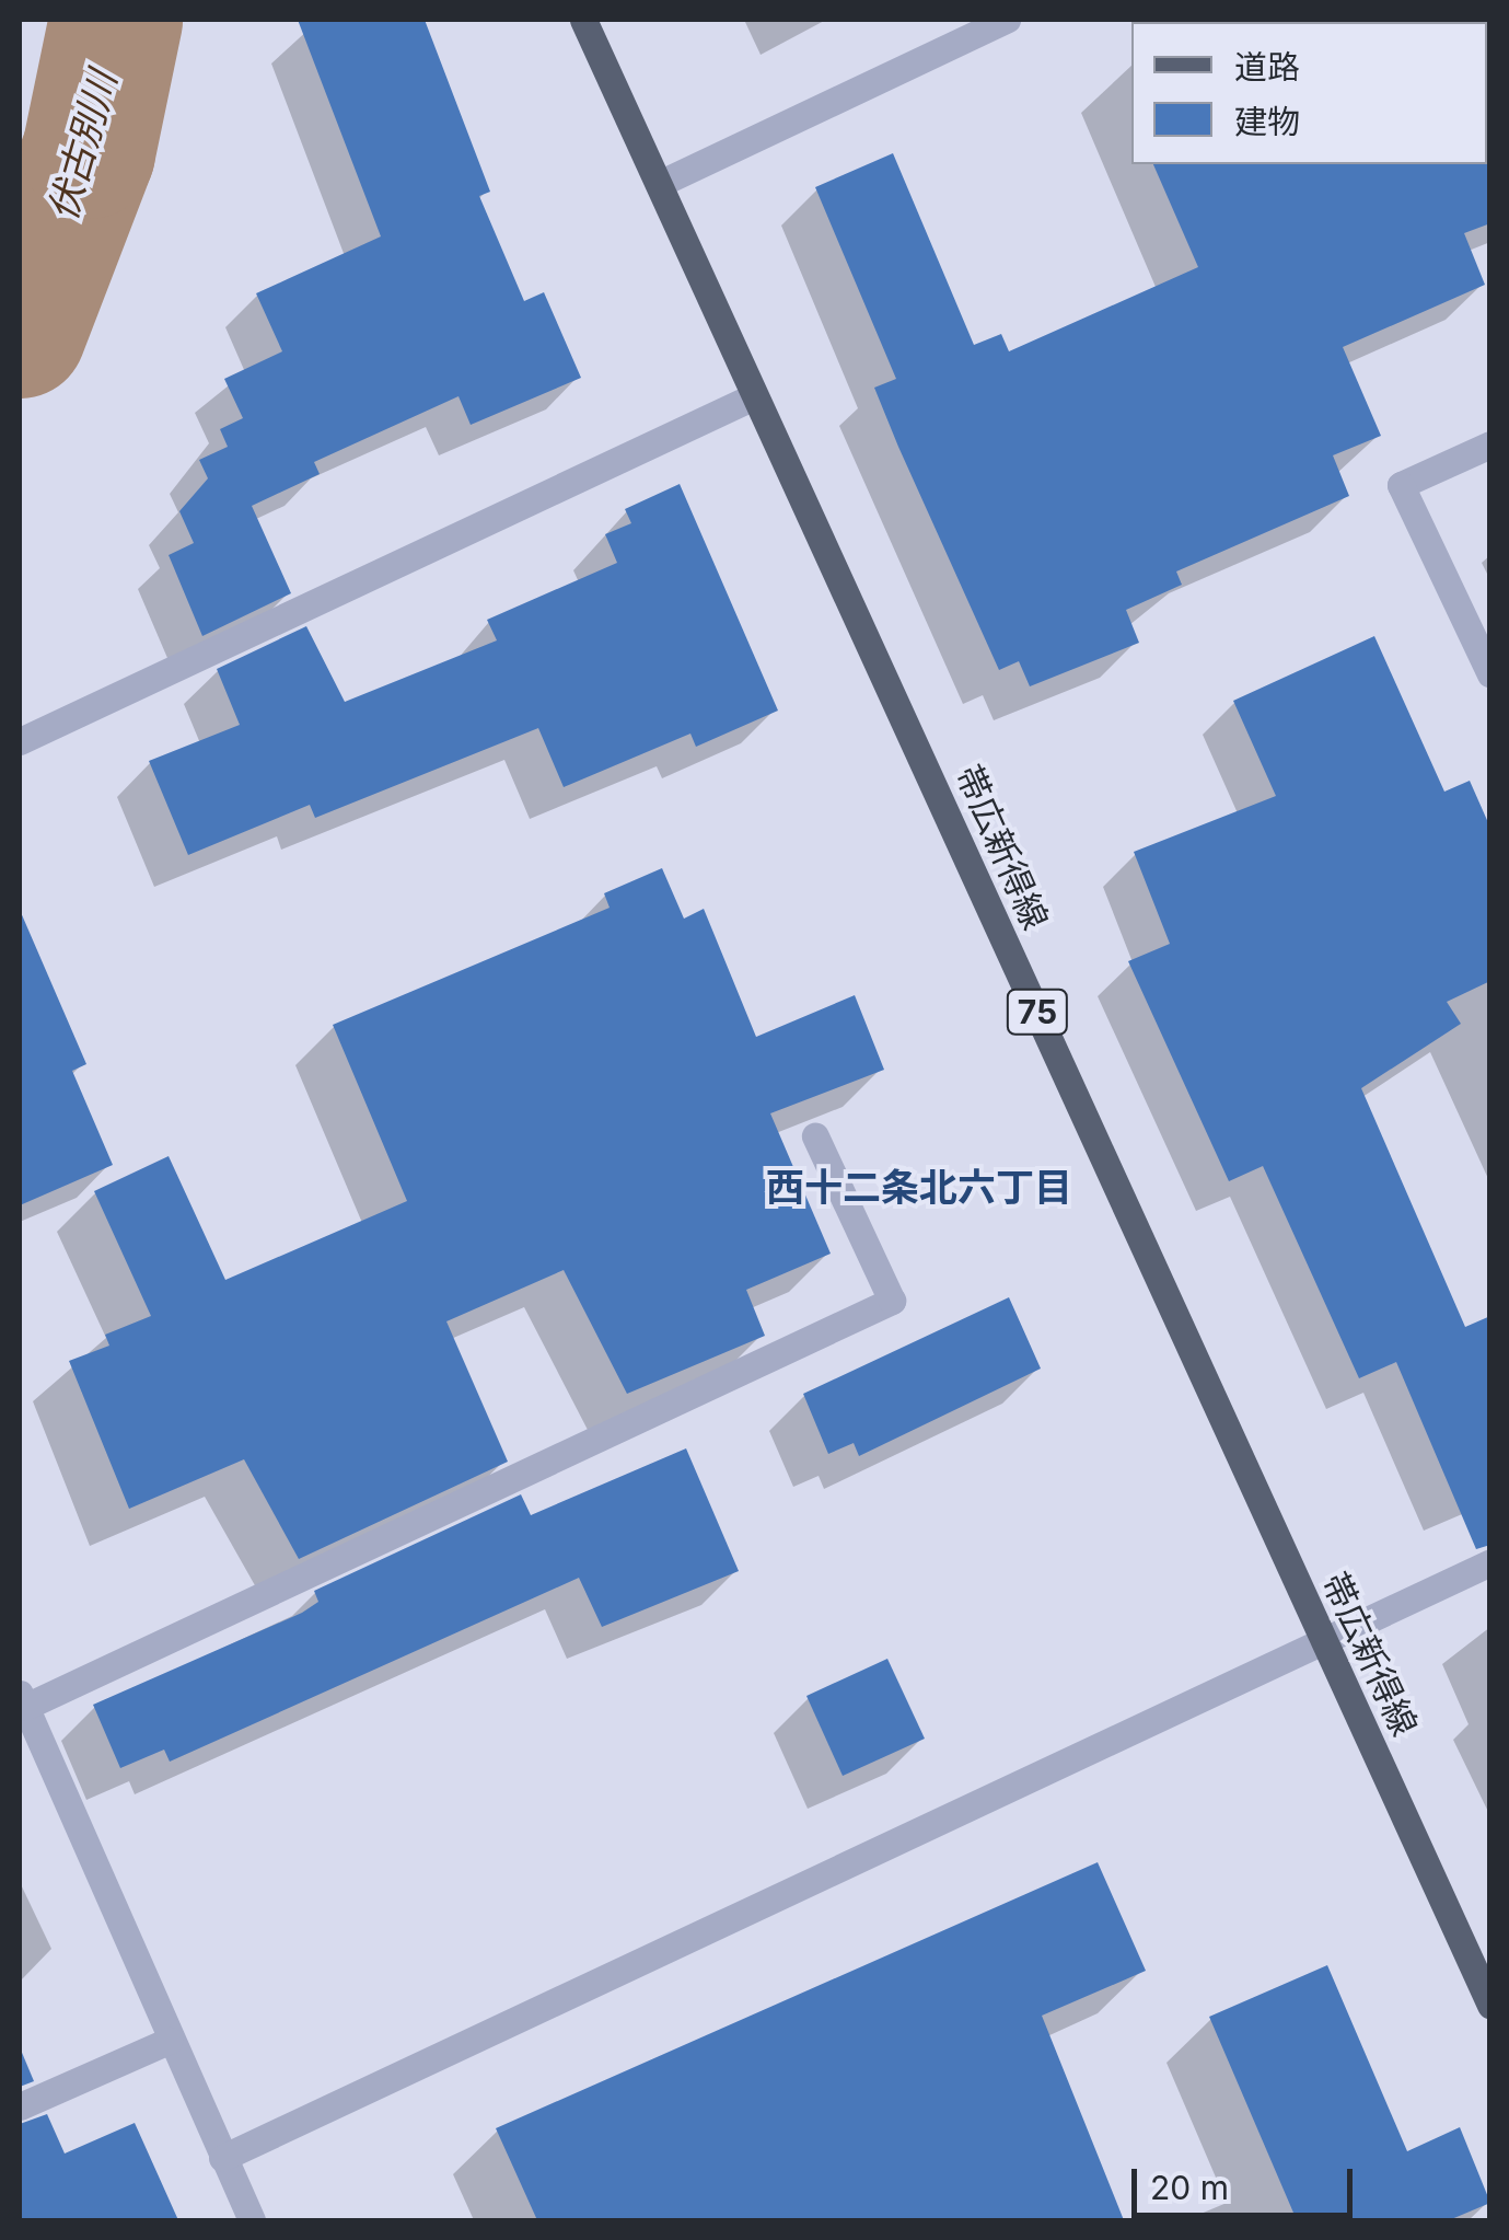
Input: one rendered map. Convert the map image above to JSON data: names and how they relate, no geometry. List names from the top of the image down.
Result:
{
  "streets": {
    "main road": ["帯広新得線", "75"]
  },
  "districts": ["西十二条北六丁目"],
  "water": ["伏古別川"],
  "legend": ["道路", "建物"],
  "scale_bar": "20 m"
}
